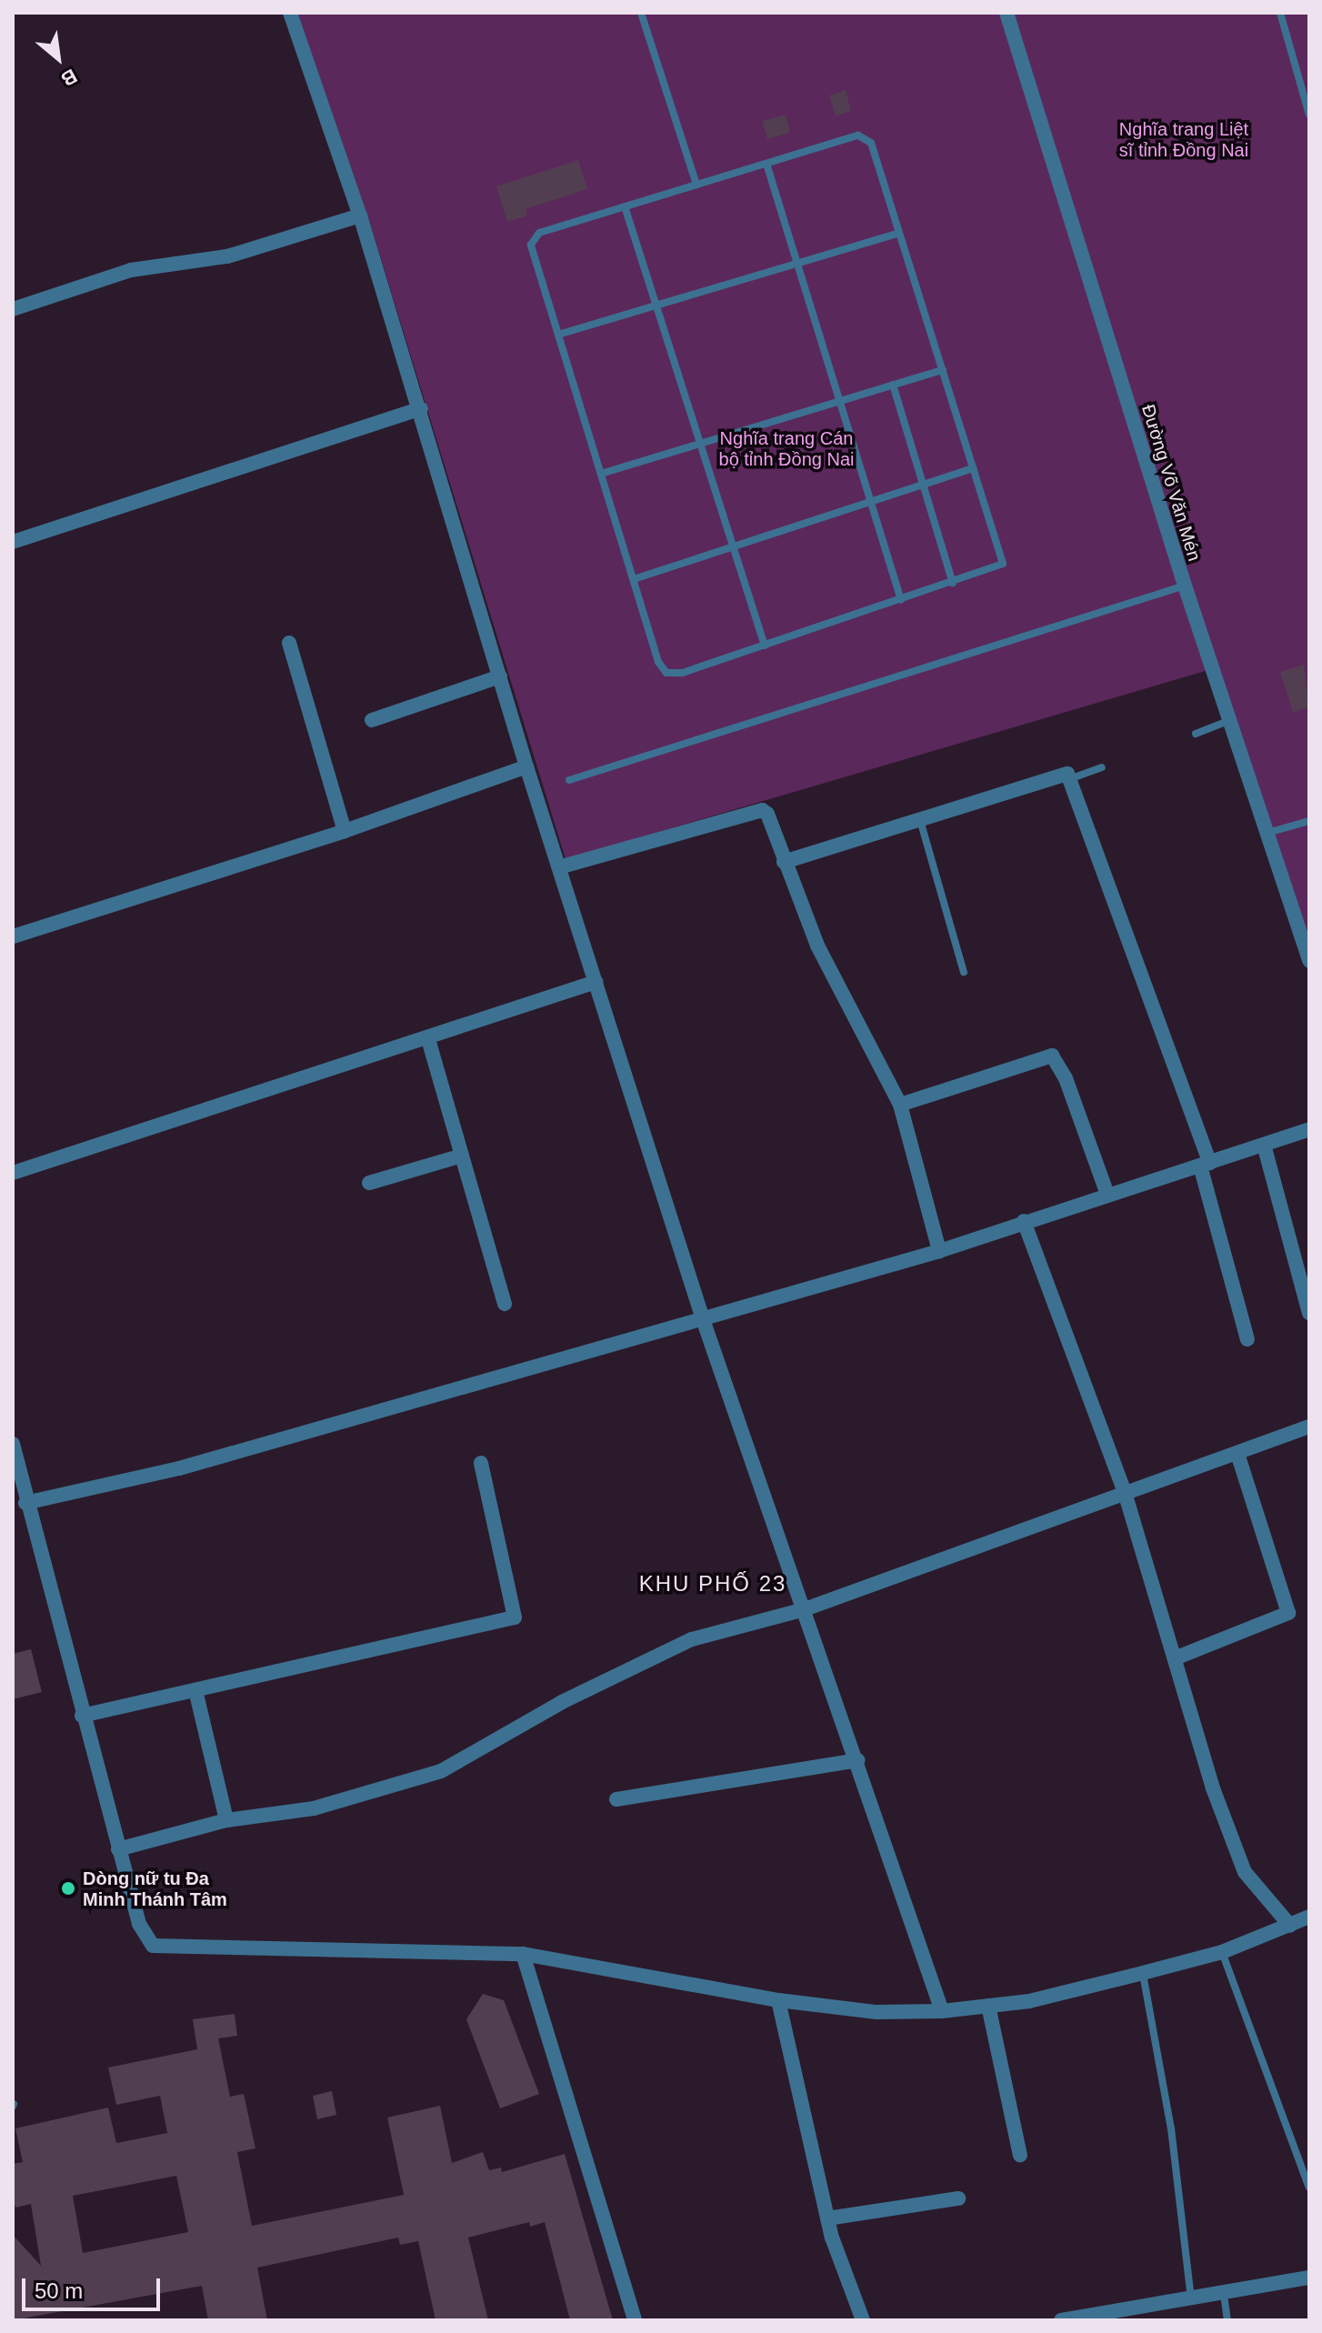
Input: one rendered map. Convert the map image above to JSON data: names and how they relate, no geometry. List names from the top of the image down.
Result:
{
  "streets": {
    "street": ["Đường Võ Văn Mén"]
  },
  "districts": ["KHU PHỐ 23"],
  "parks": ["Nghĩa trang Liệt sĩ tỉnh Đồng Nai", "Nghĩa trang Cán bộ tỉnh Đồng Nai"],
  "places": ["Dòng nữ tu Đa Minh Thánh Tâm"],
  "scale_bar": "50 m",
  "north": "bottom right"
}
